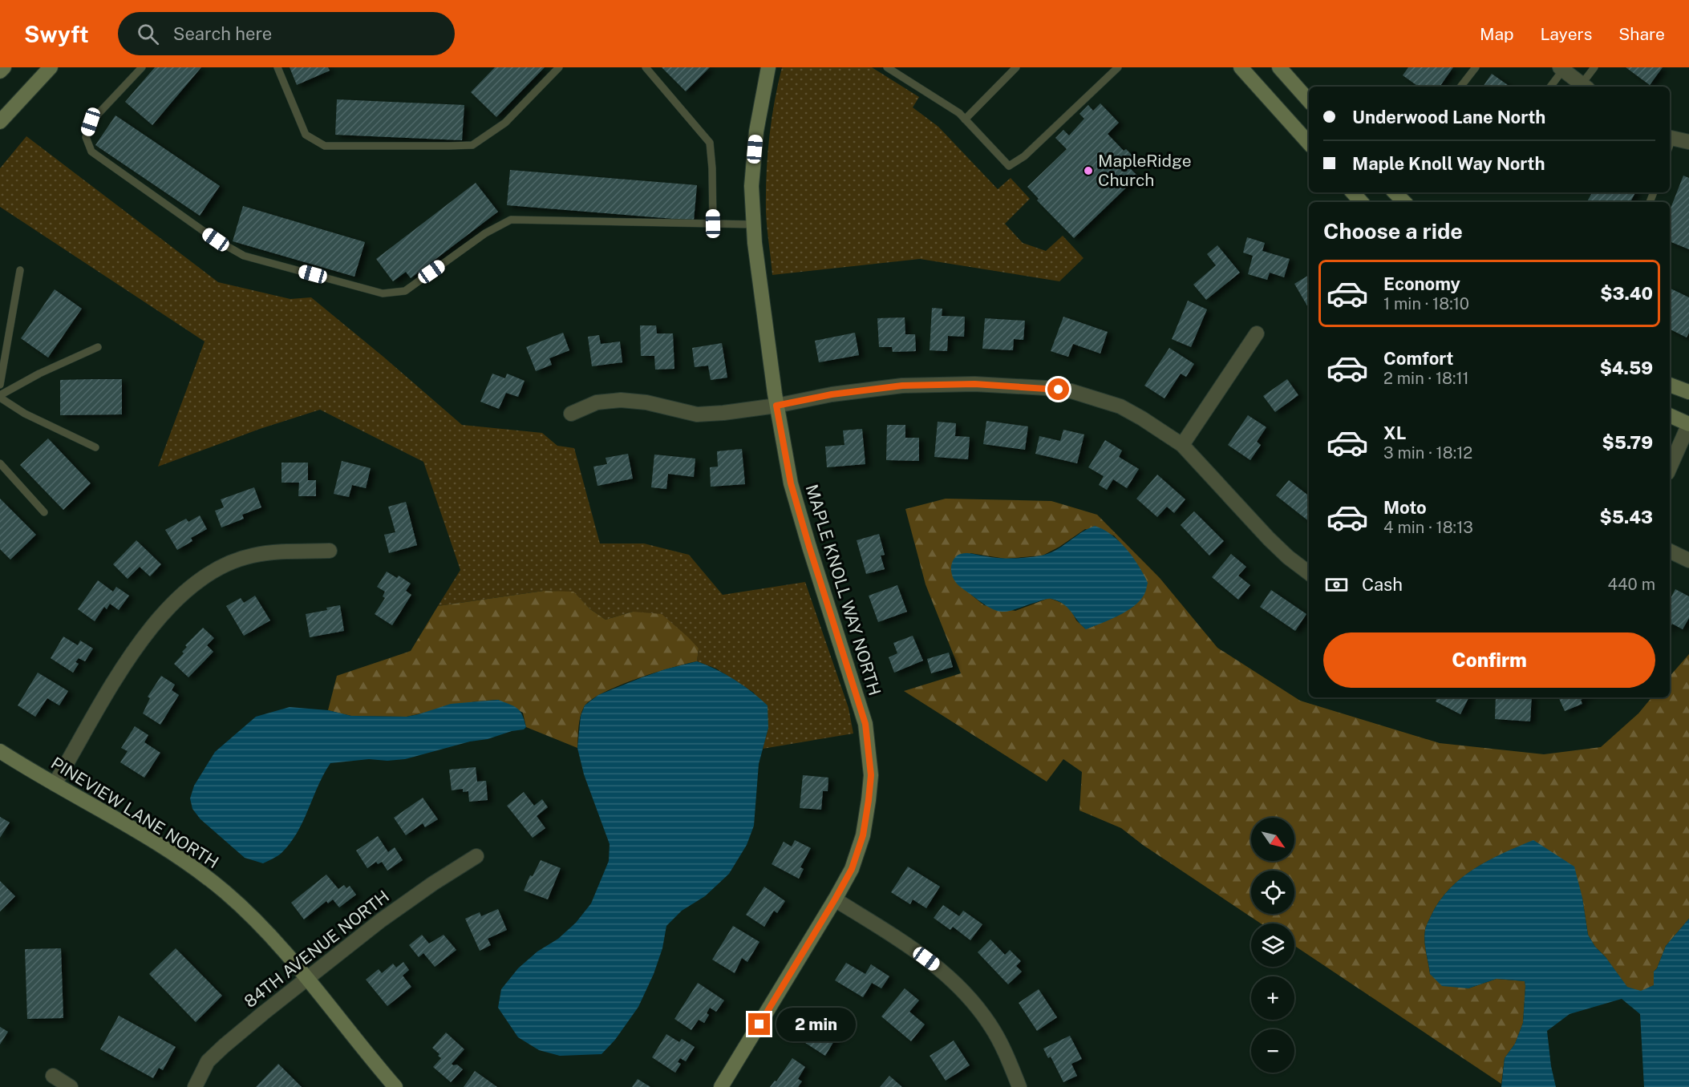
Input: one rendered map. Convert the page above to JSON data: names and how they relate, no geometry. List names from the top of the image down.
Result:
{
  "streets": {
    "street": ["MAPLE KNOLL WAY NORTH", "PINEVIEW LANE NORTH", "84TH AVENUE NORTH"]
  },
  "crossings": [
    ["PINEVIEW LANE NORTH", "84TH AVENUE NORTH"]
  ],
  "places": ["MapleRidge Church"],
  "north": "bottom right",
  "page": {
    "header": "Swyft",
    "search": "Search here",
    "nav": ["Map", "Layers", "Share"],
    "banner": ["Underwood Lane North", "Maple Knoll Way North"],
    "heading": "Choose a ride",
    "list": [
      {
        "name": "Economy",
        "note": "1 min · 18:10",
        "value": "$3.40"
      },
      {
        "name": "Comfort",
        "note": "2 min · 18:11",
        "value": "$4.59"
      },
      {
        "name": "XL",
        "note": "3 min · 18:12",
        "value": "$5.79"
      },
      {
        "name": "Moto",
        "note": "4 min · 18:13",
        "value": "$5.43"
      }
    ],
    "pay": ["Cash", "440 m"],
    "buttons": "Confirm",
    "map_buttons": ["+", "−"],
    "bubble": "2 min"
  }
}
